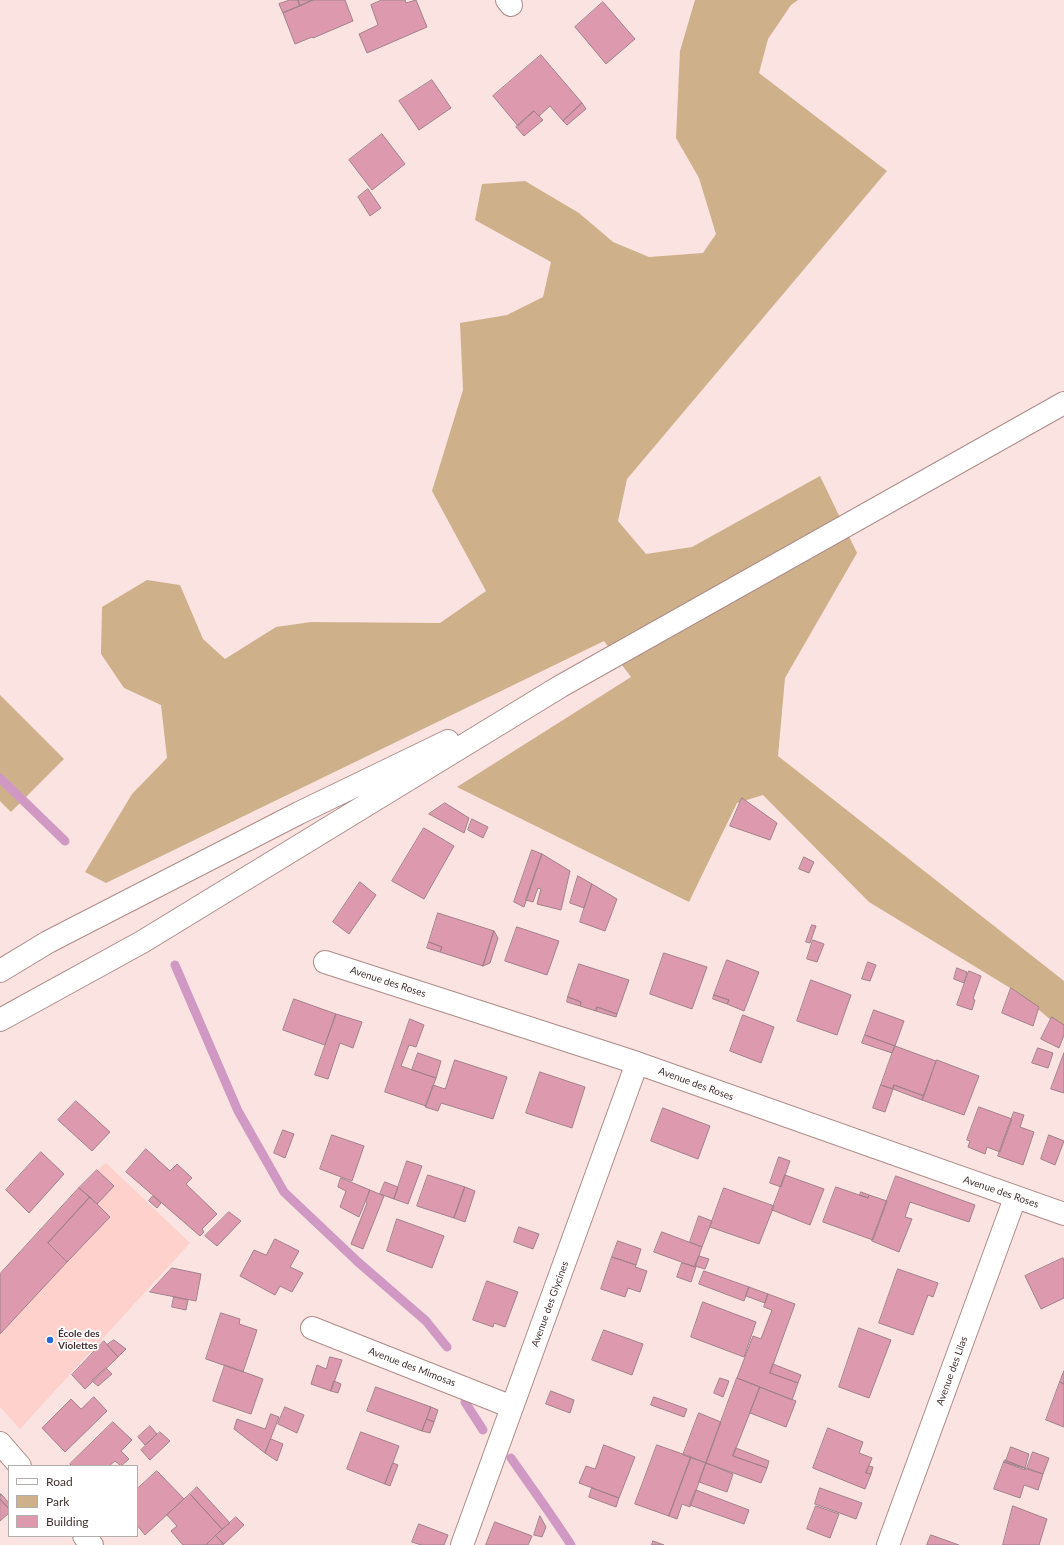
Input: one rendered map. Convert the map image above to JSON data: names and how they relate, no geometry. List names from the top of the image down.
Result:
{
  "streets": {
    "street": [
      "Avenue des Roses",
      "Avenue des Glycines",
      "Avenue des Mimosas",
      "Avenue des Lilas"
    ]
  },
  "crossings": [
    ["Avenue des Roses", "Avenue des Glycines"],
    ["Avenue des Roses", "Avenue des Lilas"],
    ["Avenue des Glycines", "Avenue des Mimosas"]
  ],
  "places": ["École des Violettes"],
  "legend": ["Road", "Park", "Building"]
}
